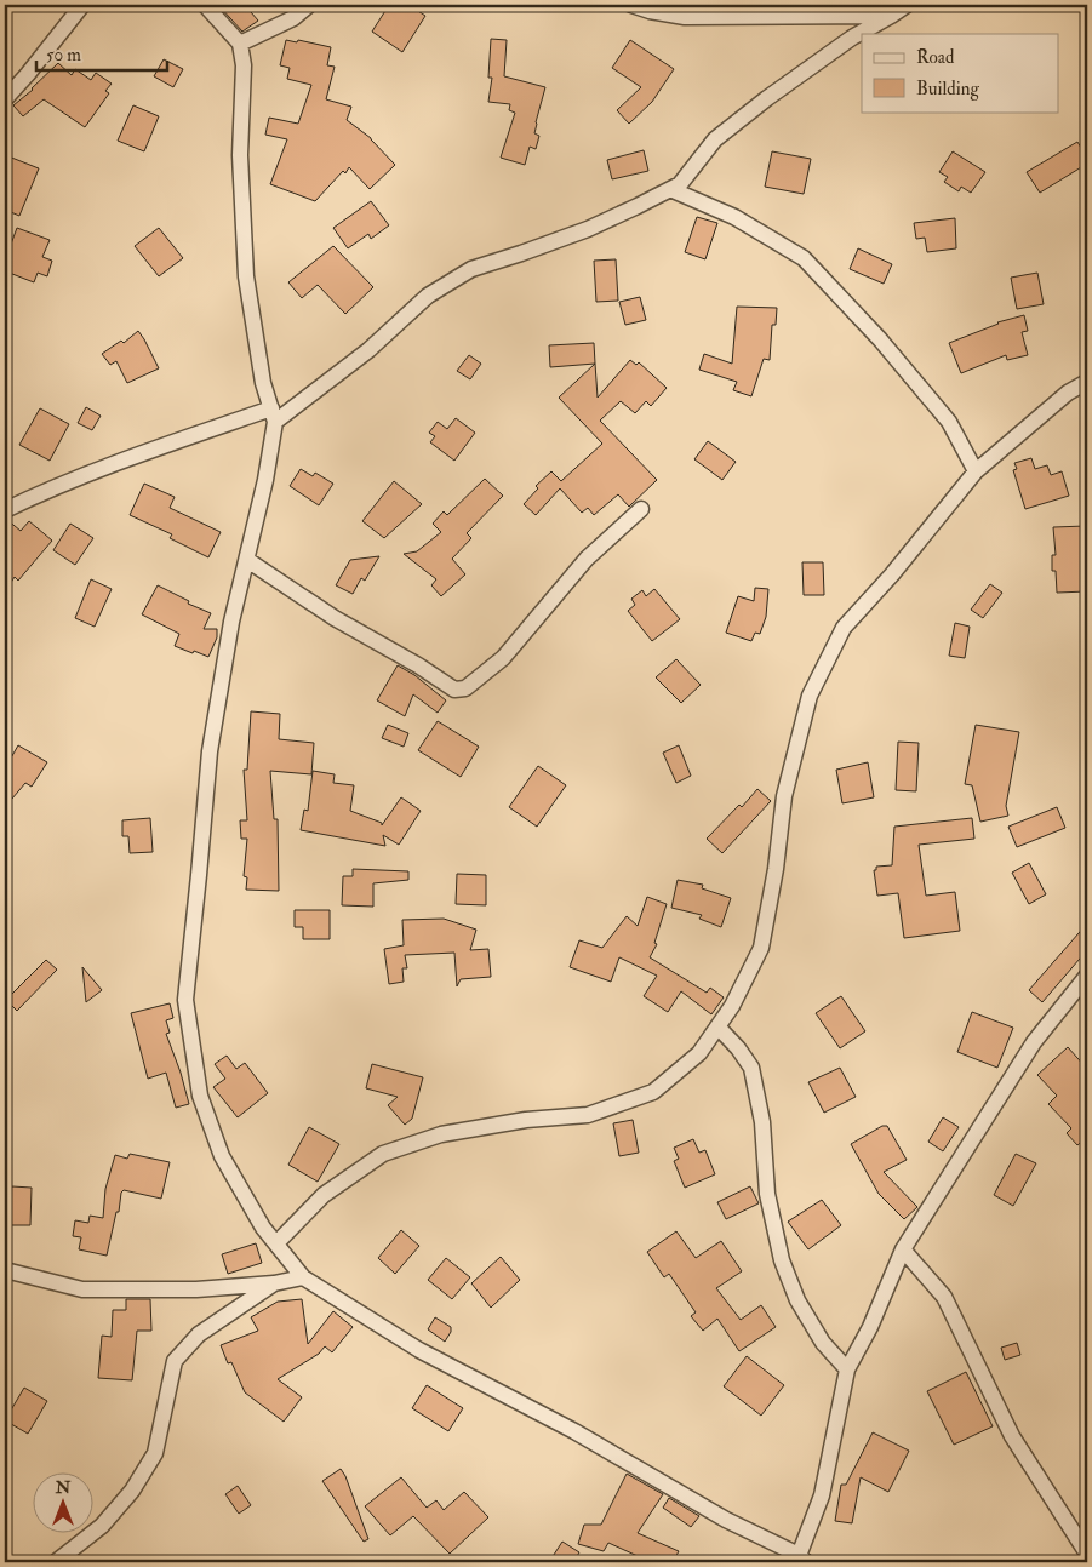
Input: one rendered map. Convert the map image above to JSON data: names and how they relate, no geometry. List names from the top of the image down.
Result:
{
  "legend": ["Road", "Building"],
  "scale_bar": "50 m",
  "north": "top"
}
